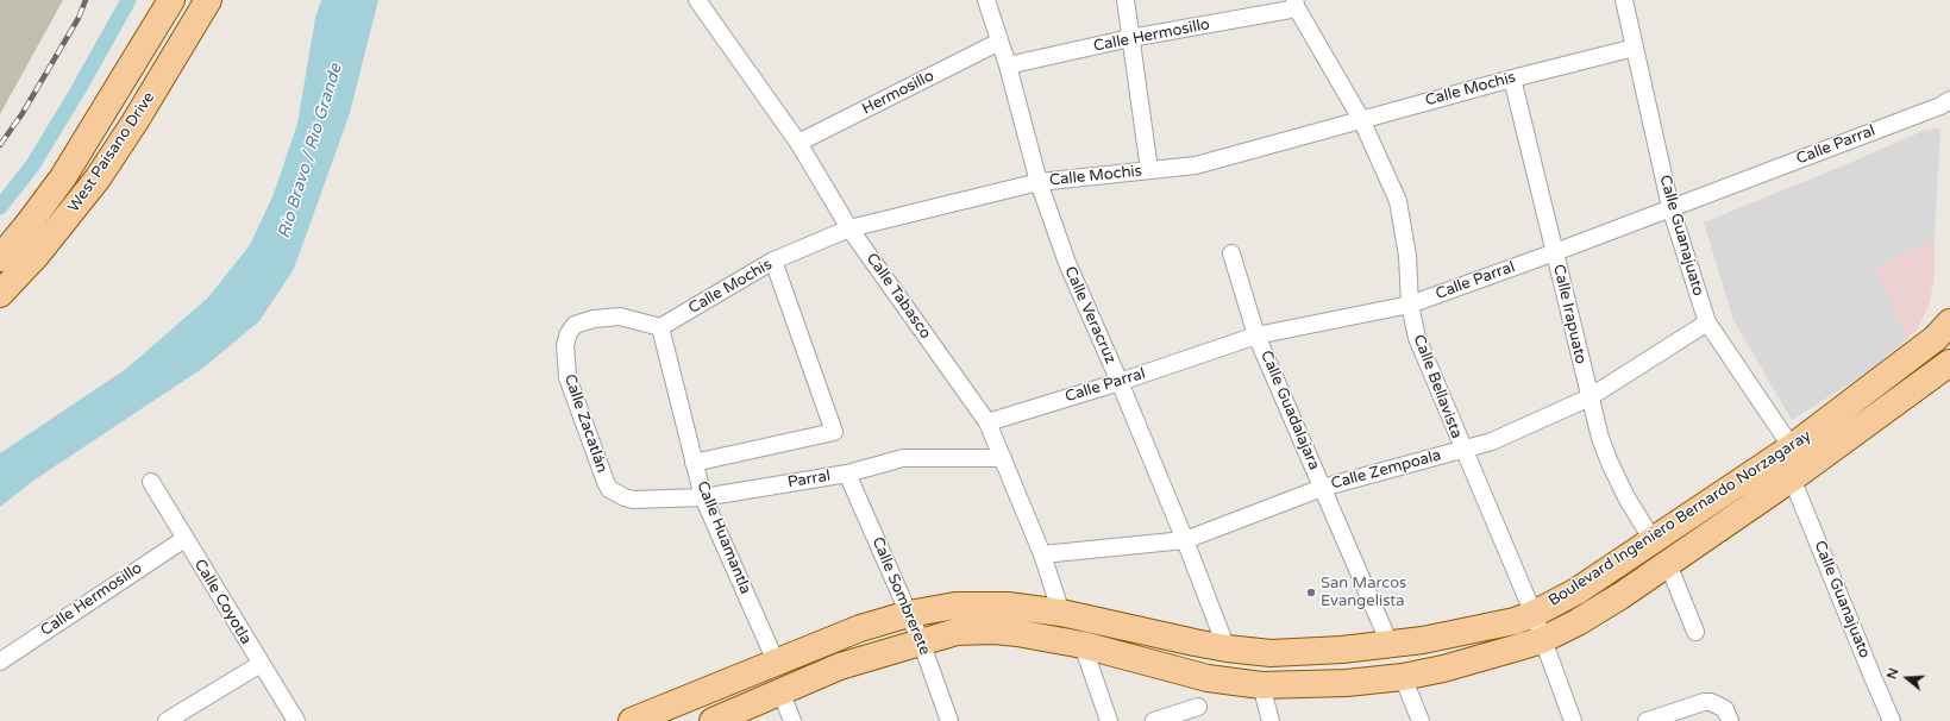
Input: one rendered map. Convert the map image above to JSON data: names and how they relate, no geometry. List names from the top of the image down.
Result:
{
  "streets": {
    "main road": ["West Paisano Drive", "Boulevard Ingeniero Bernardo Norzagaray"],
    "street": [
      "Calle Hermosillo",
      "Calle Mochis",
      "Hermosillo",
      "Calle Parral",
      "Calle Guanajuato",
      "Calle Tabasco",
      "Calle Irapuato",
      "Calle Veracruz",
      "Calle Bellavista",
      "Calle Guadalajara",
      "Calle Zacatlán",
      "Calle Zempoala",
      "Parral",
      "Calle Huamantla",
      "Calle Sombrerete",
      "Calle Coyotla"
    ]
  },
  "crossings": [
    ["Calle Hermosillo", "Calle Veracruz"],
    ["Calle Hermosillo", "Calle Bellavista"],
    ["Calle Hermosillo", "Calle Coyotla"],
    ["Calle Mochis", "Calle Guanajuato"],
    ["Calle Mochis", "Calle Tabasco"],
    ["Calle Mochis", "Calle Irapuato"],
    ["Calle Mochis", "Calle Veracruz"],
    ["Calle Mochis", "Calle Bellavista"],
    ["Calle Mochis", "Calle Zacatlán"],
    ["Calle Mochis", "Calle Huamantla"],
    ["Hermosillo", "Calle Tabasco"],
    ["Hermosillo", "Calle Veracruz"],
    ["Calle Parral", "Calle Guanajuato"],
    ["Calle Parral", "Calle Tabasco"],
    ["Calle Parral", "Calle Irapuato"],
    ["Calle Parral", "Calle Veracruz"],
    ["Calle Parral", "Calle Bellavista"],
    ["Calle Parral", "Calle Guadalajara"],
    ["Calle Guanajuato", "Calle Zempoala"],
    ["Calle Guanajuato", "Boulevard Ingeniero Bernardo Norzagaray"],
    ["Calle Tabasco", "Calle Zempoala"],
    ["Calle Tabasco", "Parral"],
    ["Calle Tabasco", "Boulevard Ingeniero Bernardo Norzagaray"],
    ["Calle Irapuato", "Calle Zempoala"],
    ["Calle Irapuato", "Boulevard Ingeniero Bernardo Norzagaray"],
    ["Calle Veracruz", "Calle Zempoala"],
    ["Calle Veracruz", "Boulevard Ingeniero Bernardo Norzagaray"],
    ["Calle Bellavista", "Calle Zempoala"],
    ["Calle Bellavista", "Boulevard Ingeniero Bernardo Norzagaray"],
    ["Calle Guadalajara", "Calle Zempoala"],
    ["Calle Guadalajara", "Boulevard Ingeniero Bernardo Norzagaray"],
    ["Calle Zacatlán", "Parral"],
    ["Calle Zacatlán", "Calle Huamantla"],
    ["Parral", "Calle Huamantla"],
    ["Parral", "Calle Sombrerete"],
    ["Boulevard Ingeniero Bernardo Norzagaray", "Calle Huamantla"],
    ["Boulevard Ingeniero Bernardo Norzagaray", "Calle Sombrerete"]
  ],
  "water": ["Río Bravo / Rio Grande"],
  "places": ["San Marcos Evangelista"],
  "north": "left"
}
